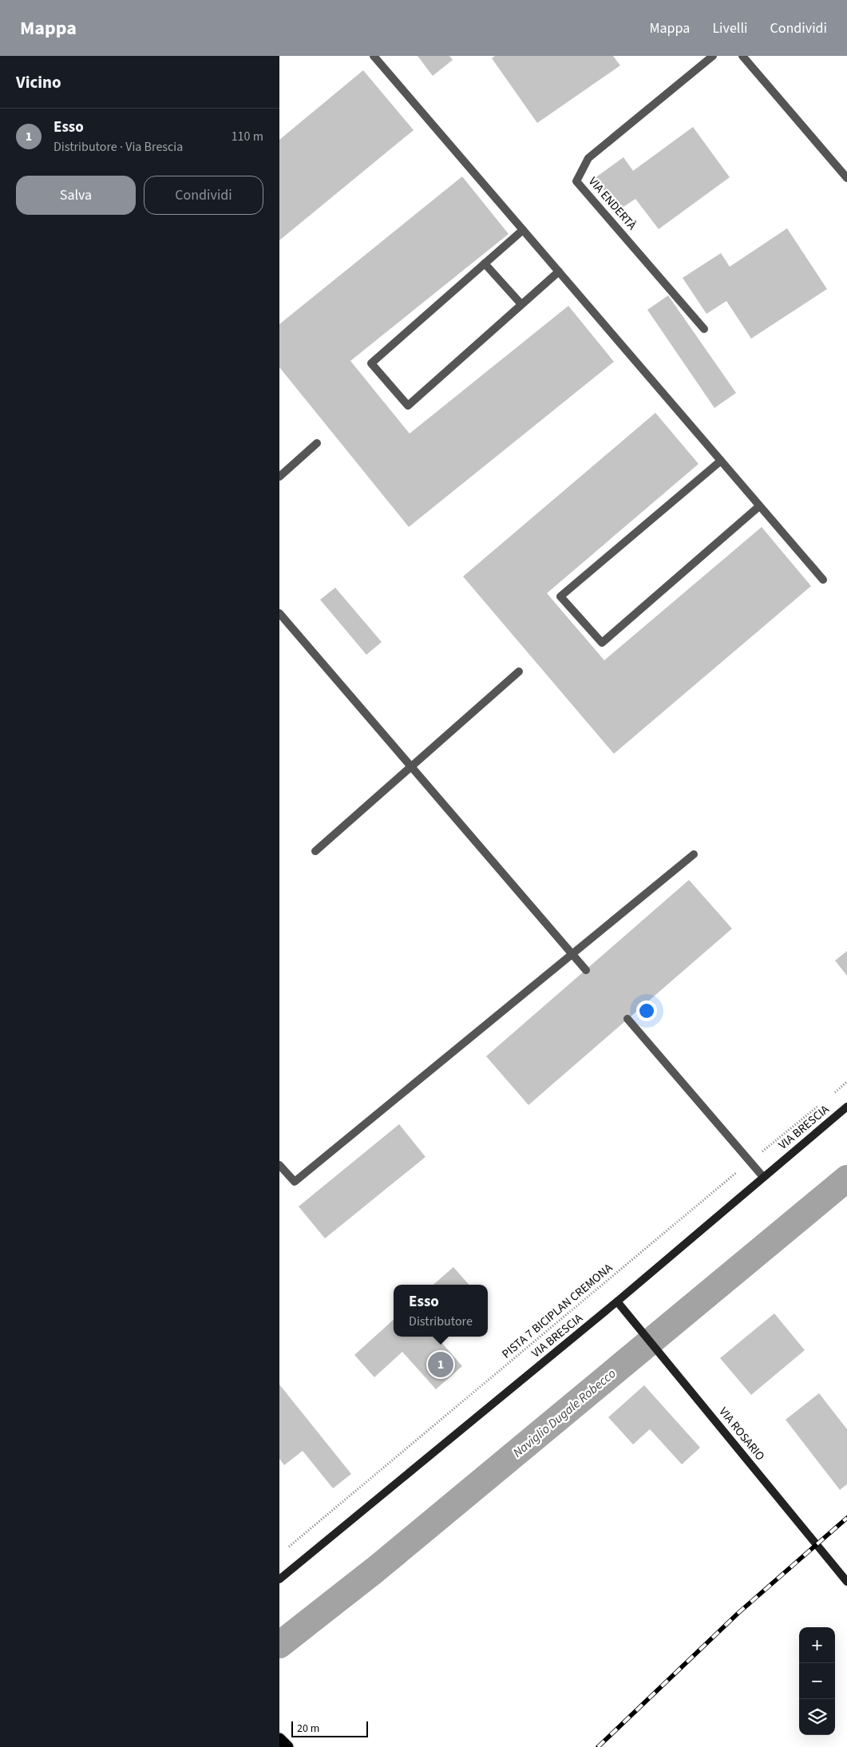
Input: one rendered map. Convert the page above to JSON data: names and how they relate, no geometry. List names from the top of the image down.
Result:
{
  "streets": {
    "main road": ["VIA BRESCIA", "VIA ROSARIO"],
    "street": ["VIA ENDERTÀ"],
    "path": ["PISTA 7 BICIPLAN CREMONA"]
  },
  "crossings": [
    ["VIA BRESCIA", "VIA ROSARIO"]
  ],
  "water": ["Naviglio Dugale Robecco"],
  "scale_bar": "20 m",
  "page": {
    "header": "Mappa",
    "nav": ["Mappa", "Livelli", "Condividi"],
    "heading": "Vicino",
    "list": [
      {
        "mark": "1",
        "name": "Esso",
        "note": "Distributore · Via Brescia",
        "value": "110 m"
      }
    ],
    "buttons": ["Salva", "Condividi"],
    "popup": ["Esso", "Distributore"],
    "pins": "1",
    "map_buttons": ["+", "−"],
    "scale": "20 m"
  }
}
